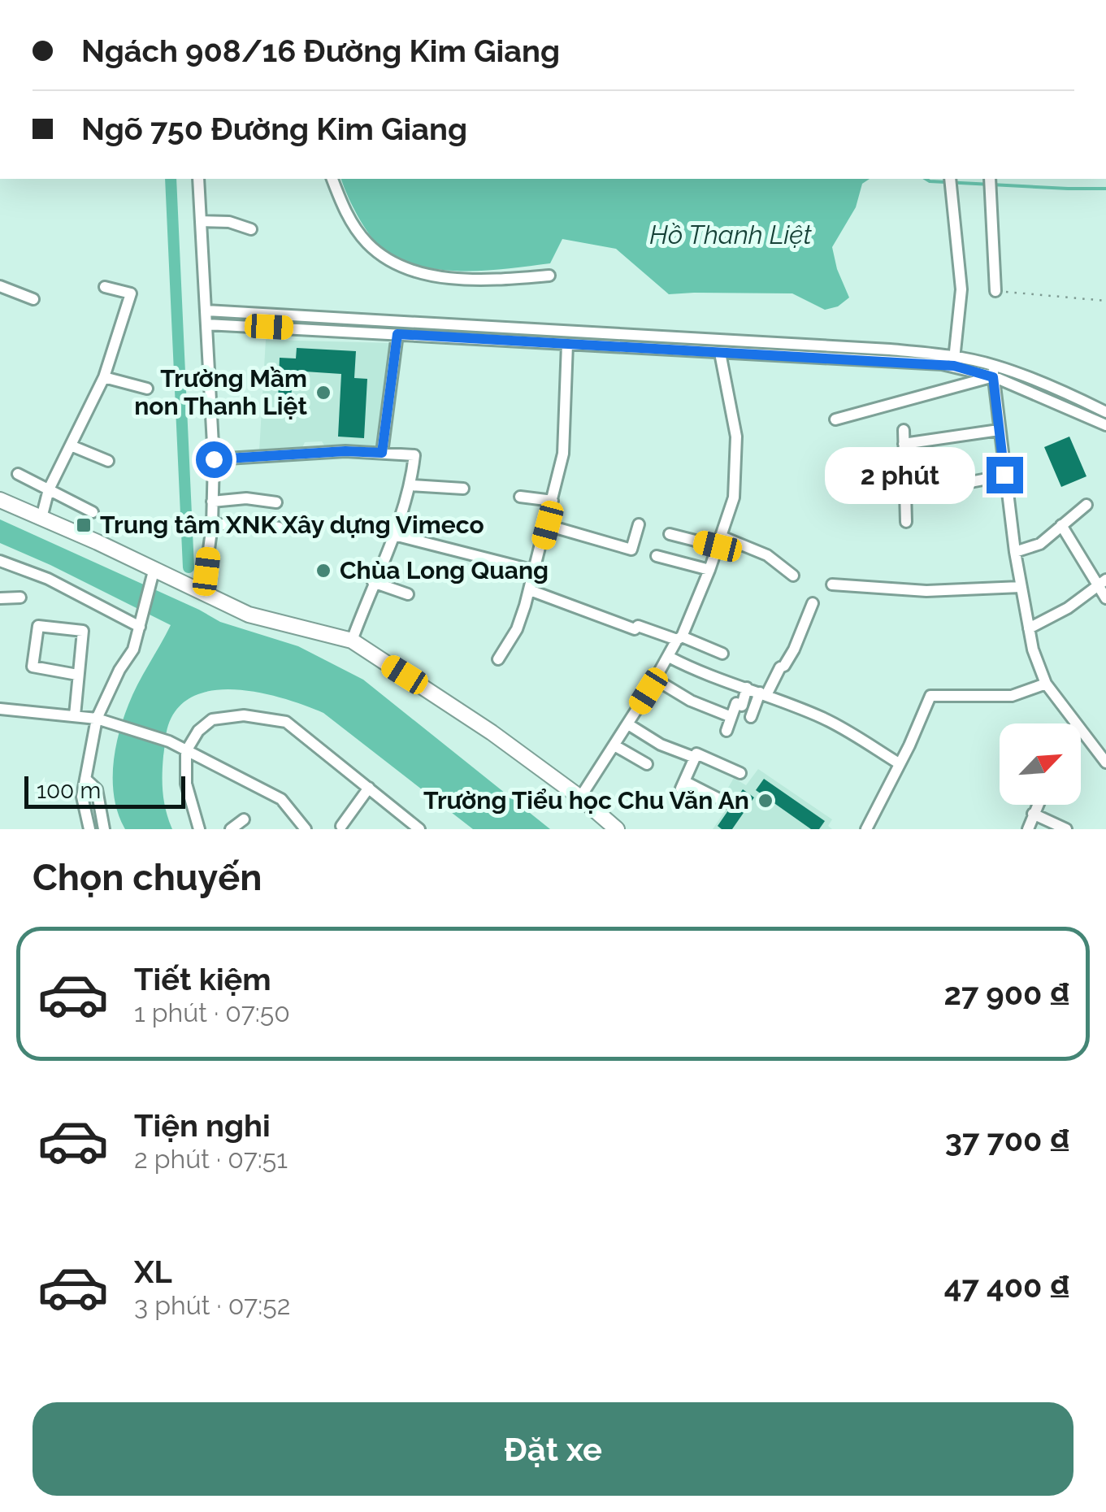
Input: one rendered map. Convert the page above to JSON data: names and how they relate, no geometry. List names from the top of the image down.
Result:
{
  "water": ["Hồ Thanh Liệt"],
  "places": {
    "other": ["Trường Mầm non Thanh Liệt", "Chùa Long Quang", "Trường Tiểu học Chu Văn An"],
    "transit": ["Trung tâm XNK Xây dựng Vimeco"]
  },
  "scale_bar": "100 m",
  "north": "top right",
  "page": {
    "banner": ["Ngách 908/16 Đường Kim Giang", "Ngõ 750 Đường Kim Giang"],
    "bubble": "2 phút",
    "scale": "100 m",
    "heading": "Chọn chuyến",
    "list": [
      {
        "name": "Tiết kiệm",
        "note": "1 phút · 07:50",
        "value": "27 900 ₫"
      },
      {
        "name": "Tiện nghi",
        "note": "2 phút · 07:51",
        "value": "37 700 ₫"
      },
      {
        "name": "XL",
        "note": "3 phút · 07:52",
        "value": "47 400 ₫"
      }
    ],
    "buttons": "Đặt xe"
  }
}
